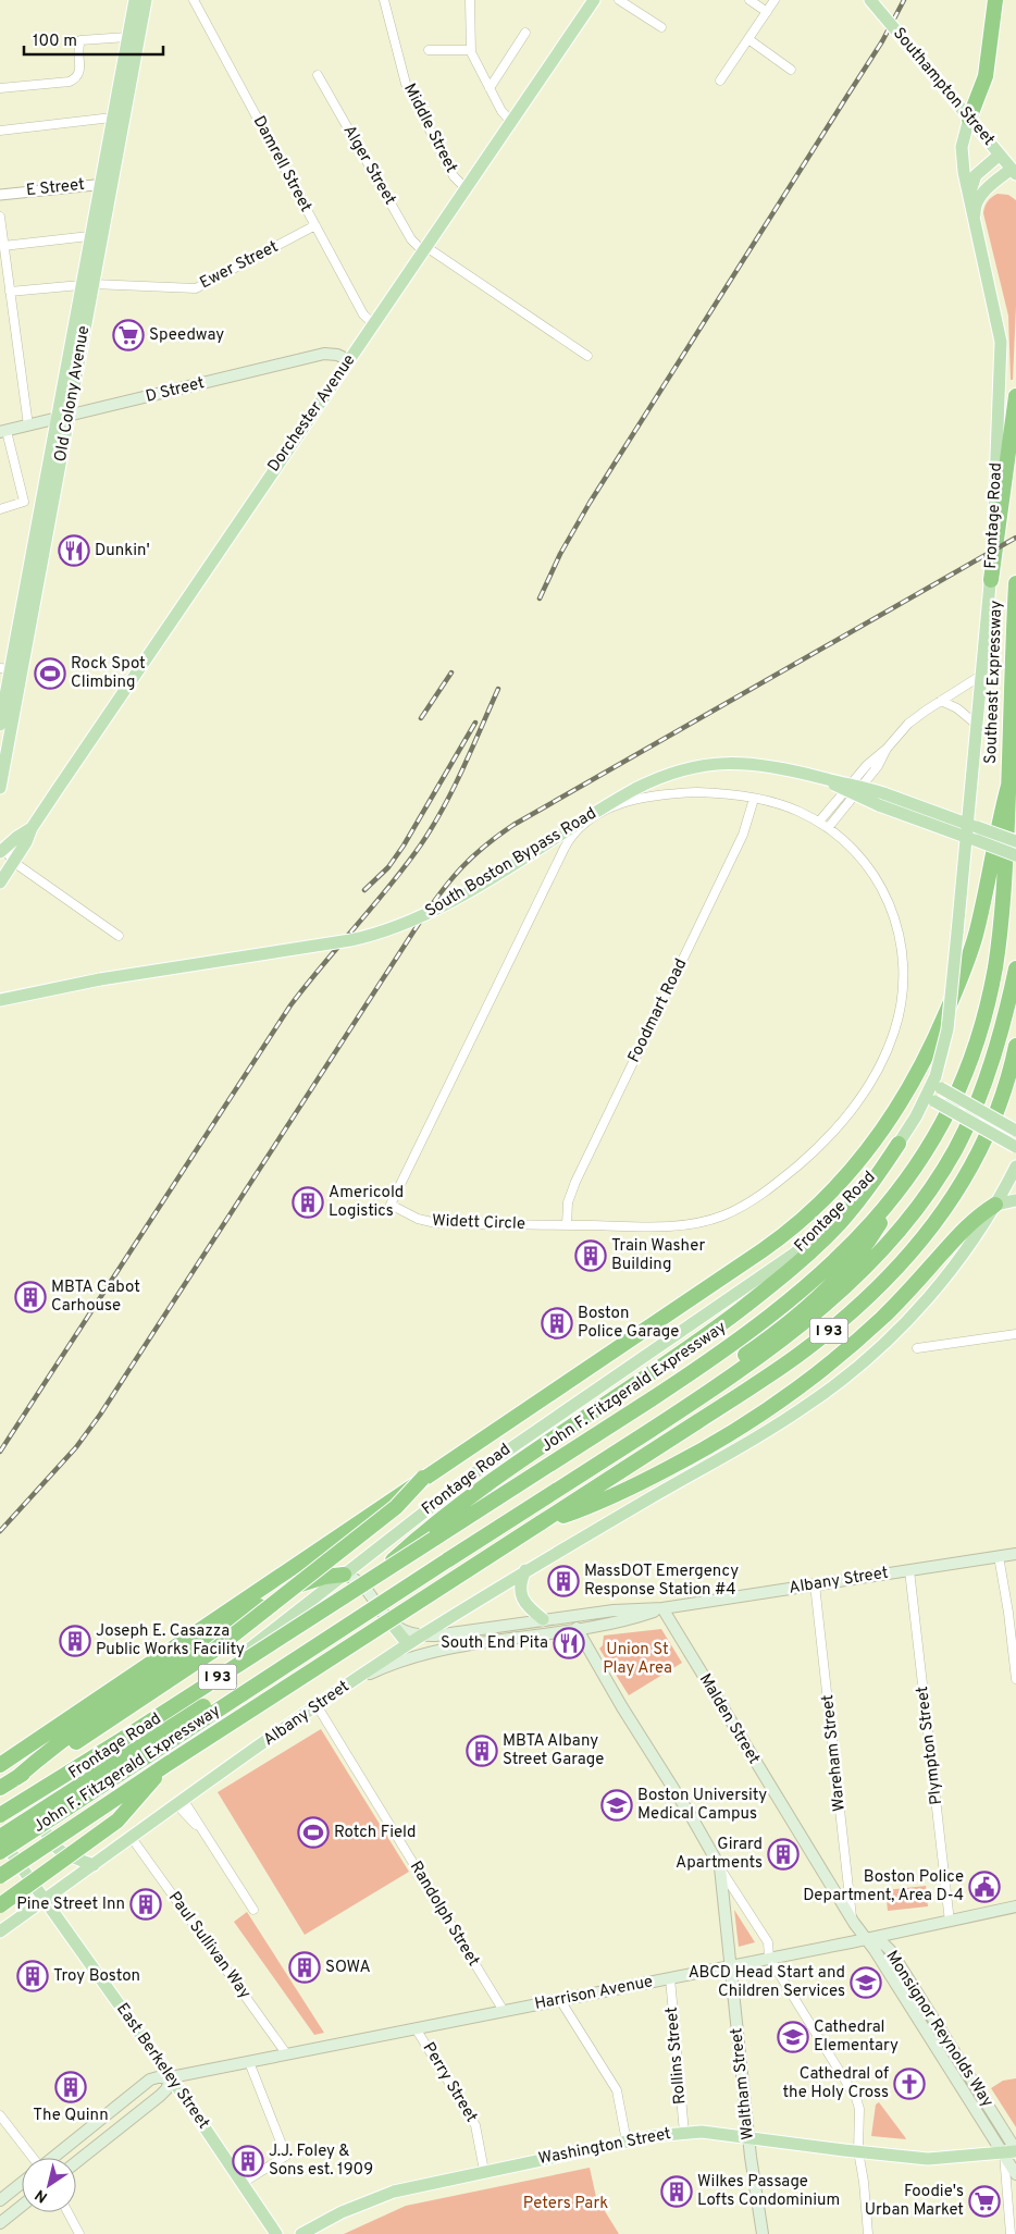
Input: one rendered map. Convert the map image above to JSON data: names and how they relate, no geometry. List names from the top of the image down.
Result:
{
  "streets": {
    "highway": ["Southeast Expressway", "I 93", "John F. Fitzgerald Expressway"],
    "main road": [
      "Southampton Street",
      "D Street",
      "Old Colony Avenue",
      "Dorchester Avenue",
      "Frontage Road",
      "South Boston Bypass Road",
      "Albany Street",
      "Malden Street",
      "Harrison Avenue",
      "Monsignor Reynolds Way",
      "East Berkeley Street",
      "Waltham Street",
      "Washington Street"
    ],
    "street": [
      "Middle Street",
      "Damrell Street",
      "Alger Street",
      "E Street",
      "Ewer Street",
      "Foodmart Road",
      "Widett Circle",
      "Plympton Street",
      "Wareham Street",
      "Randolph Street",
      "Paul Sullivan Way",
      "Rollins Street",
      "Perry Street"
    ]
  },
  "crossings": [
    ["Southampton Street", "Frontage Road"],
    ["Middle Street", "Dorchester Avenue"],
    ["Damrell Street", "Ewer Street"],
    ["Damrell Street", "Dorchester Avenue"],
    ["Alger Street", "Dorchester Avenue"],
    ["E Street", "Old Colony Avenue"],
    ["Ewer Street", "Old Colony Avenue"],
    ["D Street", "Old Colony Avenue"],
    ["D Street", "Dorchester Avenue"],
    ["Frontage Road", "South Boston Bypass Road"],
    ["Frontage Road", "Albany Street"],
    ["Southeast Expressway", "John F. Fitzgerald Expressway"],
    ["Foodmart Road", "Widett Circle"],
    ["Albany Street", "Malden Street"],
    ["Albany Street", "Plympton Street"],
    ["Albany Street", "Wareham Street"],
    ["Albany Street", "Randolph Street"],
    ["Albany Street", "Paul Sullivan Way"],
    ["Albany Street", "East Berkeley Street"],
    ["Malden Street", "Wareham Street"],
    ["Malden Street", "Harrison Avenue"],
    ["Malden Street", "Monsignor Reynolds Way"],
    ["Plympton Street", "Harrison Avenue"],
    ["Randolph Street", "Harrison Avenue"],
    ["Paul Sullivan Way", "Harrison Avenue"],
    ["Harrison Avenue", "Monsignor Reynolds Way"],
    ["Harrison Avenue", "Rollins Street"],
    ["Harrison Avenue", "East Berkeley Street"],
    ["Harrison Avenue", "Perry Street"],
    ["Harrison Avenue", "Waltham Street"],
    ["Monsignor Reynolds Way", "Washington Street"],
    ["Rollins Street", "Washington Street"],
    ["Perry Street", "Washington Street"],
    ["Waltham Street", "Washington Street"]
  ],
  "parks": ["Union St Play Area", "Peters Park"],
  "places": {
    "supermarket": ["Speedway", "Foodie's Urban Market"],
    "restaurant": ["Dunkin'", "South End Pita"],
    "sports": ["Rock Spot Climbing", "Rotch Field"],
    "building": [
      "Americold Logistics",
      "Train Washer Building",
      "MBTA Cabot Carhouse",
      "Boston Police Garage",
      "MassDOT Emergency Response Station #4",
      "Joseph E. Casazza Public Works Facility",
      "MBTA Albany Street Garage",
      "Girard Apartments",
      "Pine Street Inn",
      "SOWA",
      "Troy Boston",
      "The Quinn",
      "J.J. Foley & Sons est. 1909",
      "Wilkes Passage Lofts Condominium"
    ],
    "school or university": ["Boston University Medical Campus", "ABCD Head Start and Children Services", "Cathedral Elementary"],
    "public building": ["Boston Police Department, Area D-4"],
    "church": ["Cathedral of the Holy Cross"]
  },
  "scale_bar": "100 m",
  "north": "bottom left"
}
